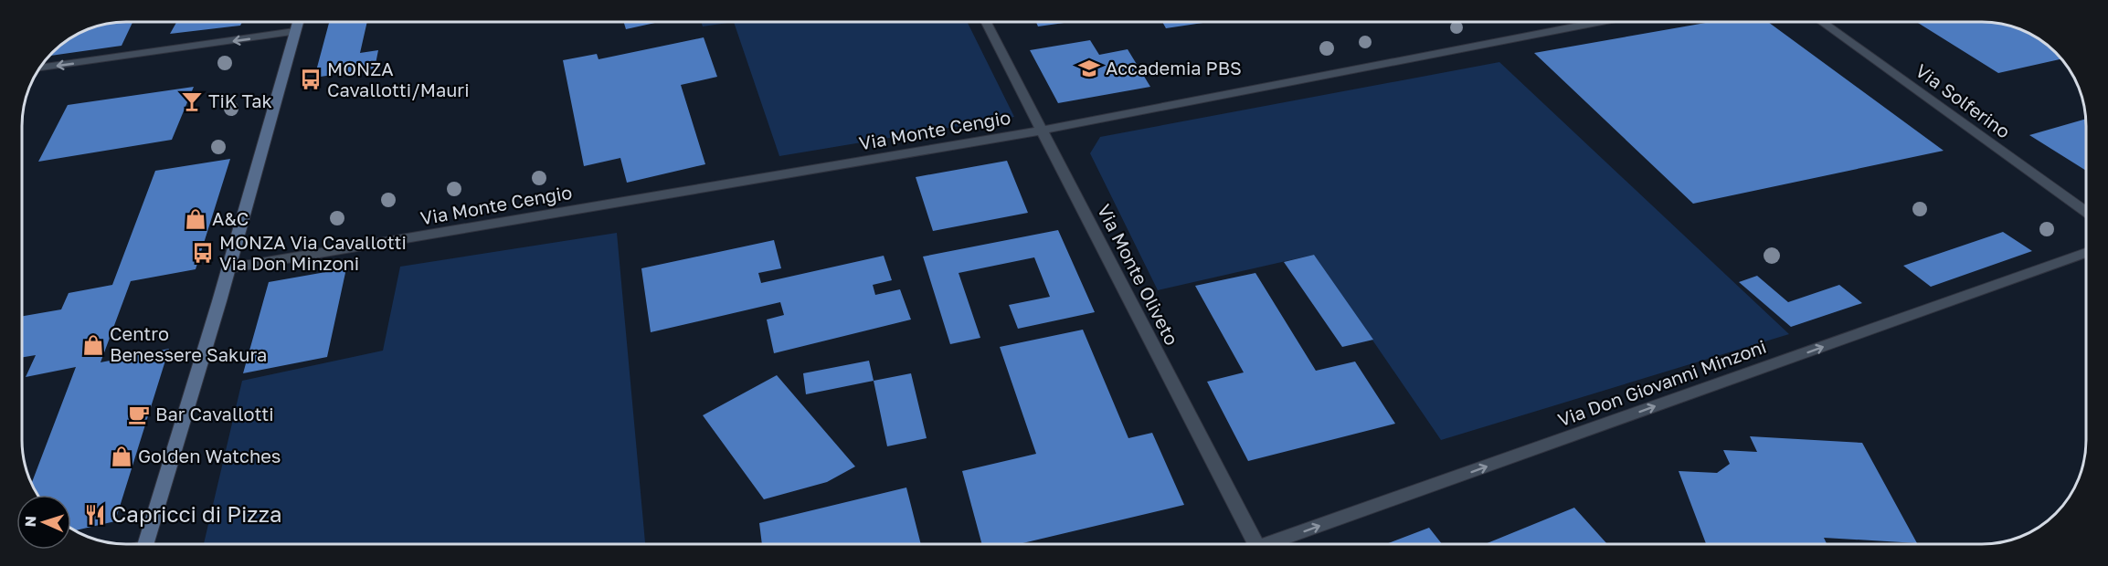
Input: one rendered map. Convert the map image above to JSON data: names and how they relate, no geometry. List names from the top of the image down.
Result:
{
  "streets": {
    "street": [
      "Via Solferino",
      "Via Monte Cengio",
      "Via Monte Oliveto",
      "Via Don Giovanni Minzoni"
    ]
  },
  "crossings": [
    ["Via Monte Cengio", "Via Monte Oliveto"]
  ],
  "one_way": ["Via Don Giovanni Minzoni"],
  "places": {
    "school or university": ["Accademia PBS"],
    "bus stop": ["MONZA Cavallotti/Mauri", "MONZA Via Cavallotti Via Don Minzoni"],
    "bar": ["TiK Tak"],
    "shop": ["A&C", "Centro Benessere Sakura", "Golden Watches"],
    "cafe": ["Bar Cavallotti"],
    "restaurant": ["Capricci di Pizza"]
  },
  "north": "left"
}
